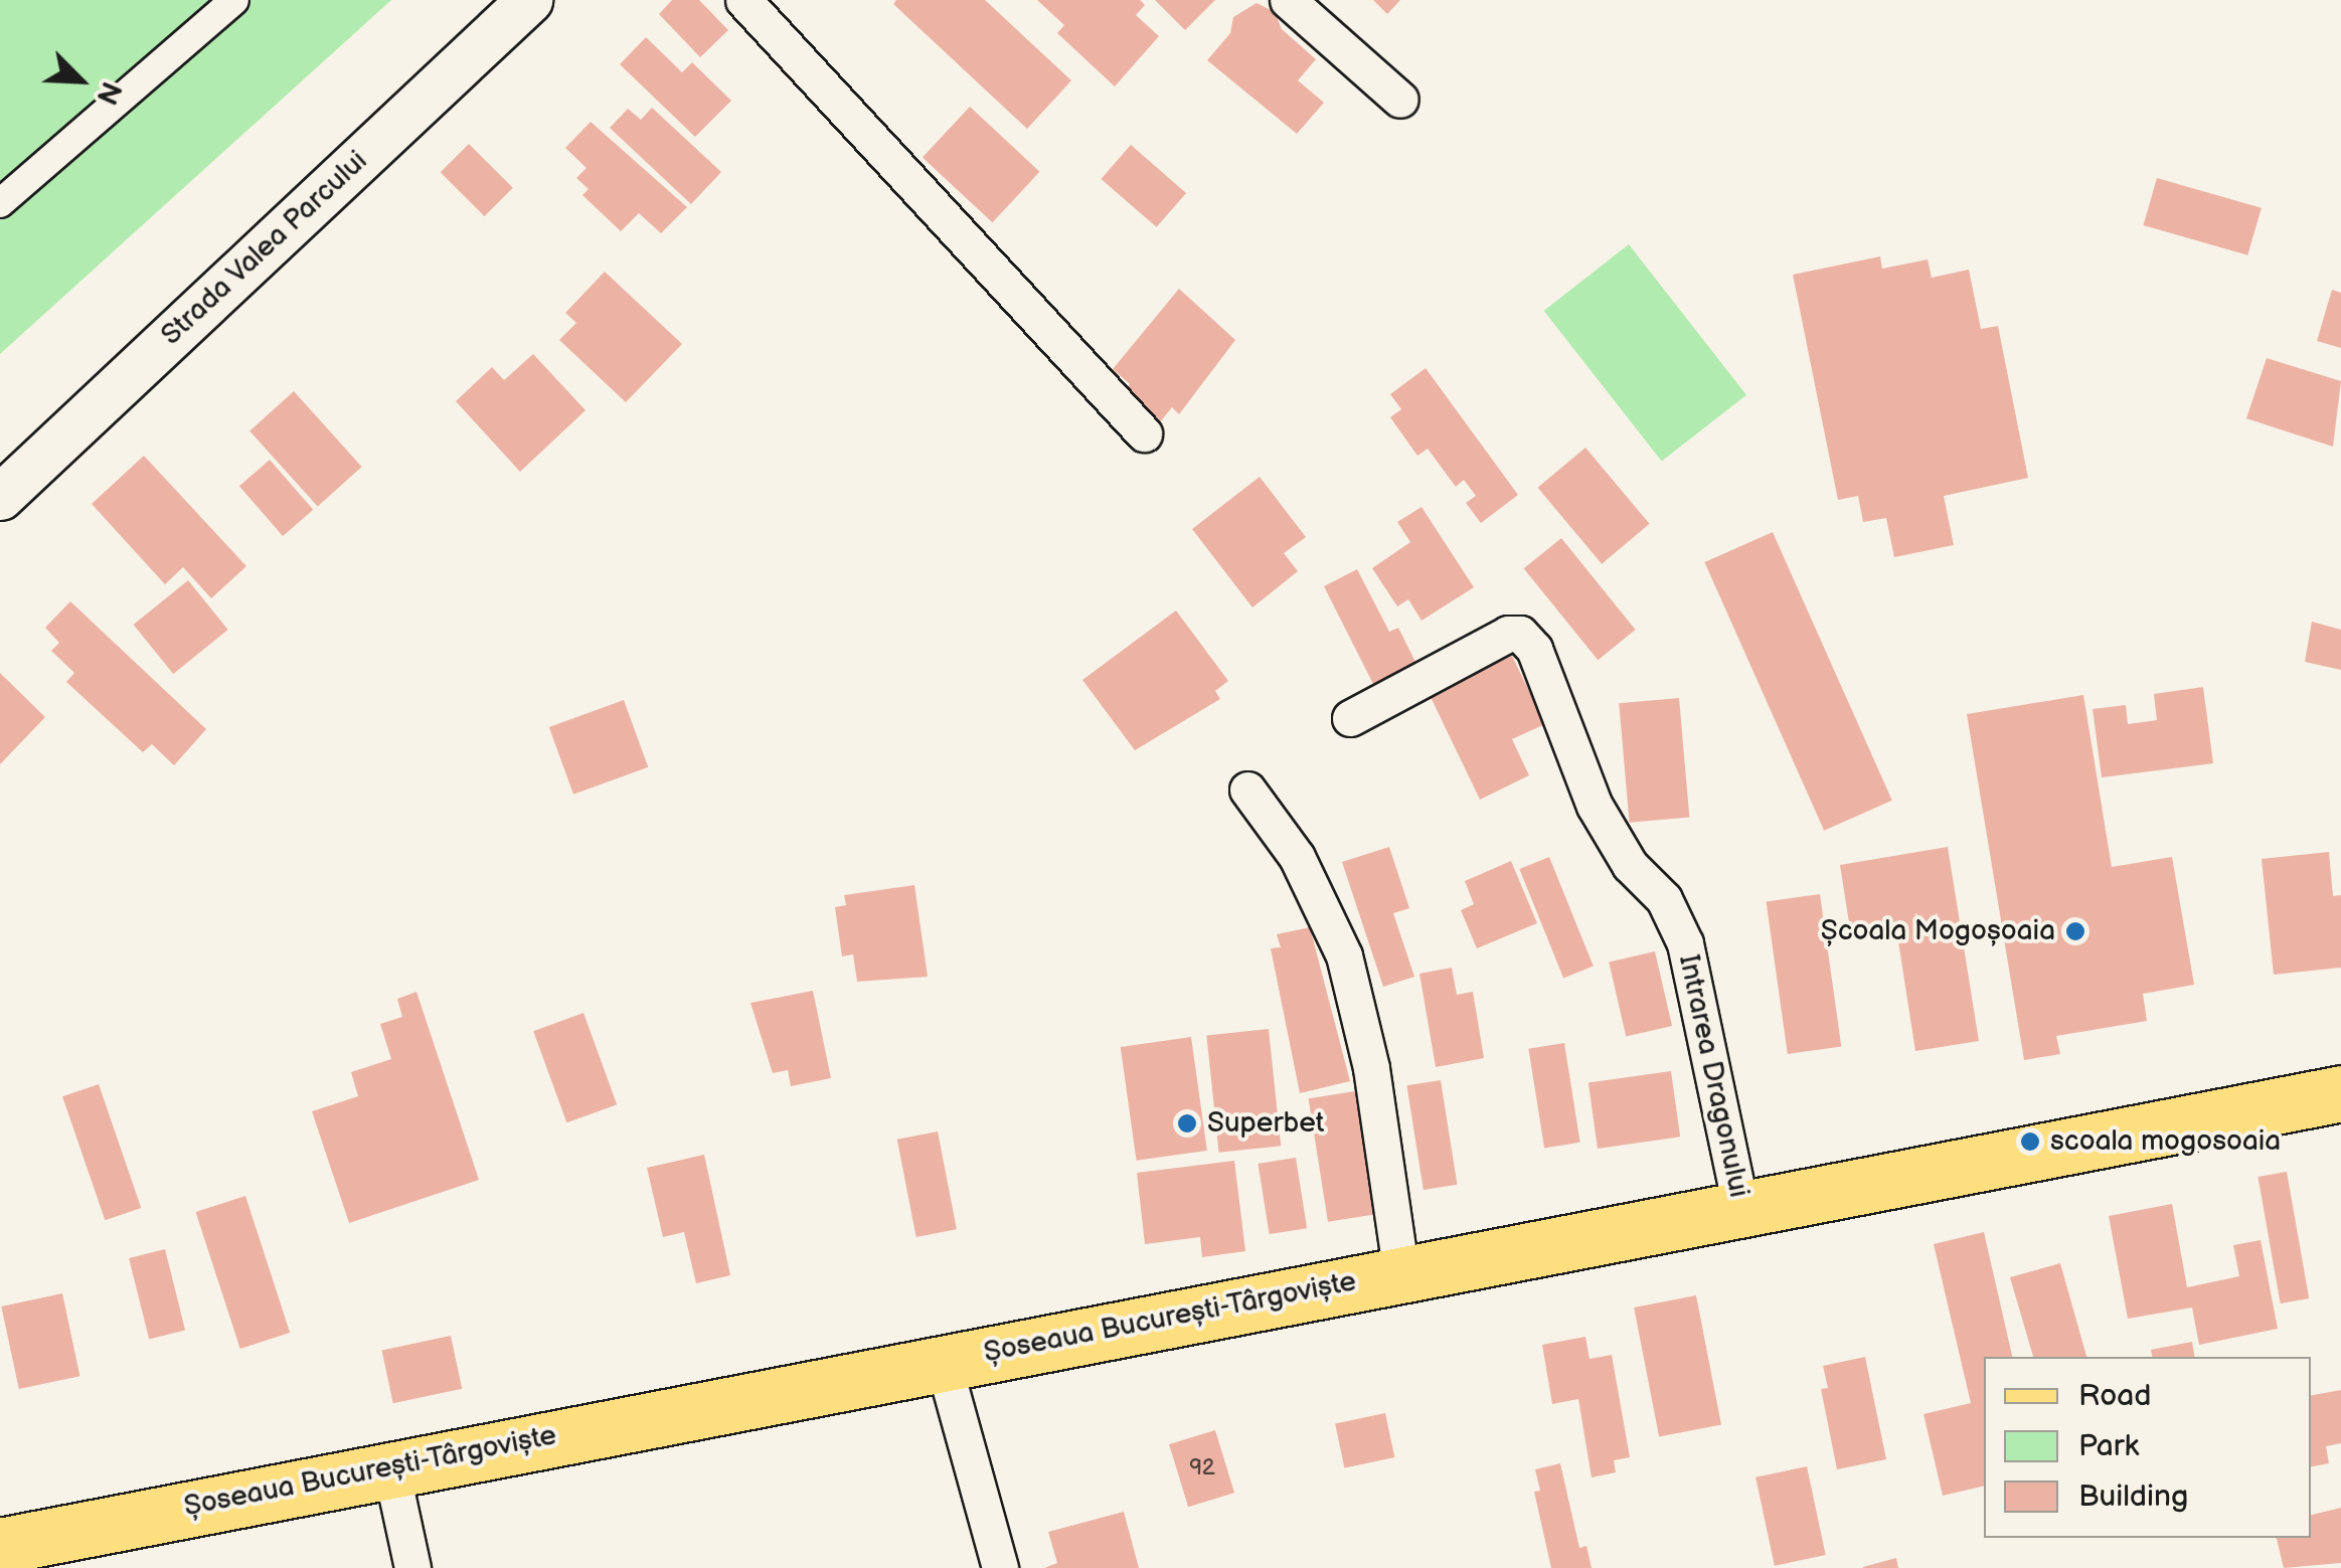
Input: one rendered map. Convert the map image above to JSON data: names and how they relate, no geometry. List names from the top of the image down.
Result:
{
  "streets": {
    "main road": ["Șoseaua București-Târgoviște"],
    "street": ["Strada Valea Parcului", "Intrarea Dragonului"]
  },
  "crossings": [
    ["Intrarea Dragonului", "Șoseaua București-Târgoviște"]
  ],
  "places": ["Școala Mogoșoaia", "Superbet", "scoala mogosoaia"],
  "house_numbers": ["92"],
  "legend": ["Road", "Park", "Building"],
  "north": "bottom right"
}
